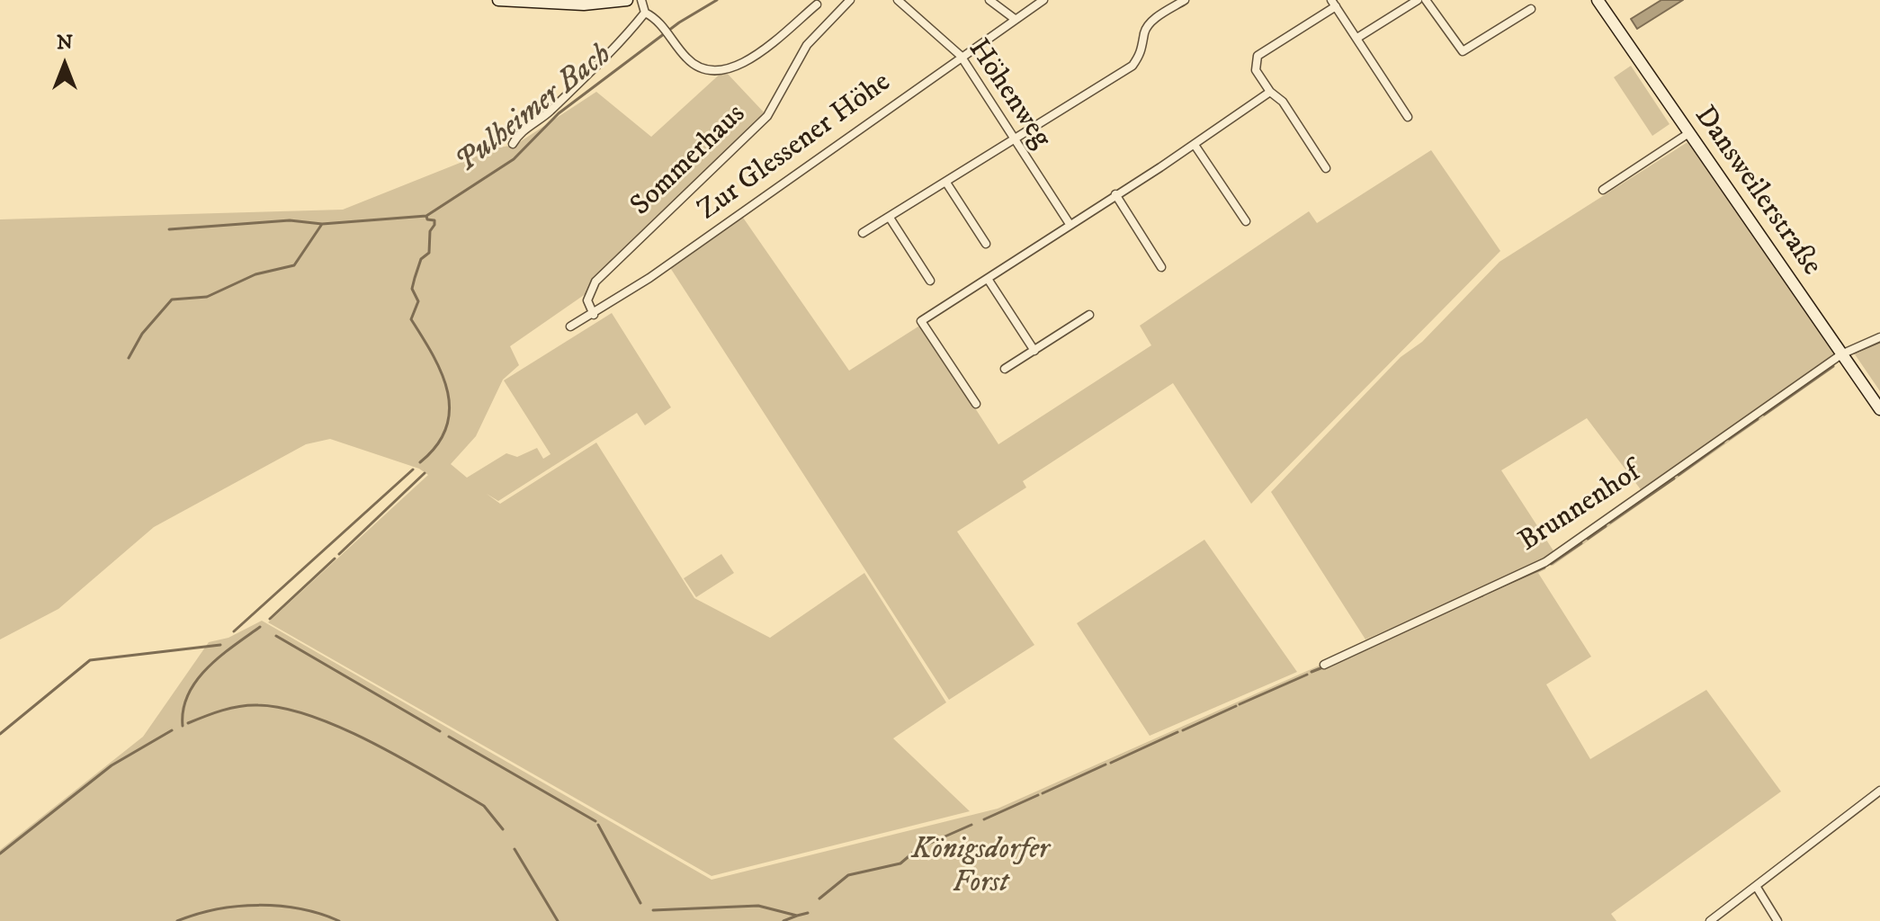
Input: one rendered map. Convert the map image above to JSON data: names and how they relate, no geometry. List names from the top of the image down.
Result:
{
  "streets": {
    "main road": ["Dansweilerstraße"],
    "street": [
      "Höhenweg",
      "Zur Glessener Höhe",
      "Sommerhaus",
      "Brunnenhof"
    ]
  },
  "crossings": [
    ["Höhenweg", "Zur Glessener Höhe"],
    ["Zur Glessener Höhe", "Sommerhaus"],
    ["Dansweilerstraße", "Brunnenhof"]
  ],
  "water": ["Pulheimer Bach"],
  "parks": ["Königsdorfer Forst"],
  "north": "top"
}
